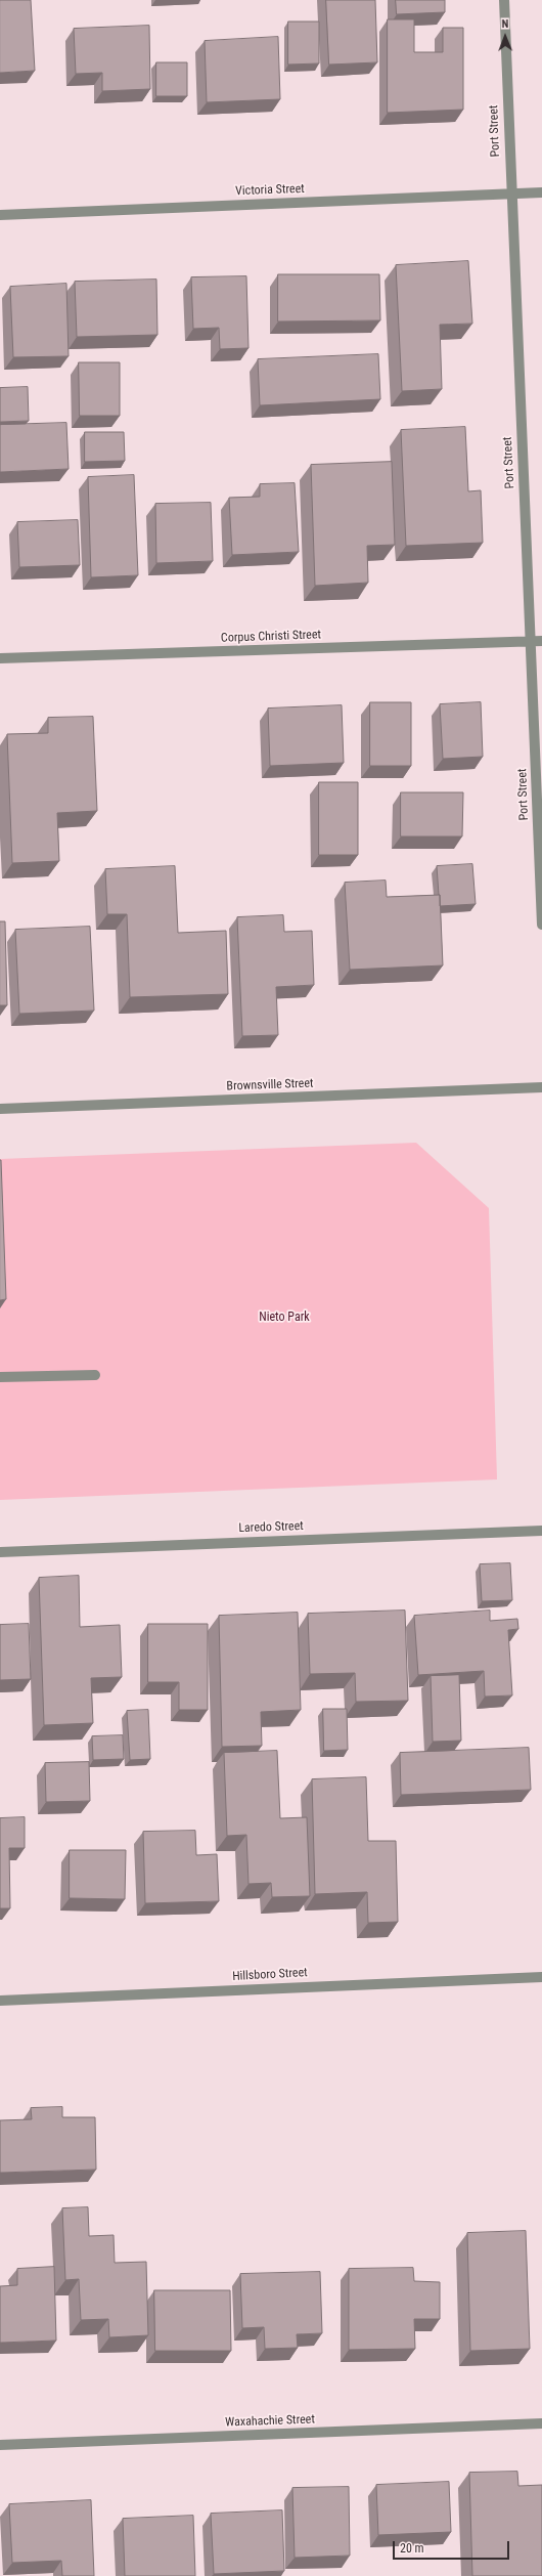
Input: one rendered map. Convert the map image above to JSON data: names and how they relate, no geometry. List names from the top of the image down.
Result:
{
  "streets": {
    "street": [
      "Port Street",
      "Victoria Street",
      "Corpus Christi Street",
      "Brownsville Street",
      "Laredo Street",
      "Hillsboro Street",
      "Waxahachie Street"
    ]
  },
  "crossings": [
    ["Port Street", "Victoria Street"],
    ["Port Street", "Corpus Christi Street"]
  ],
  "parks": ["Nieto Park"],
  "scale_bar": "20 m",
  "north": "top"
}
